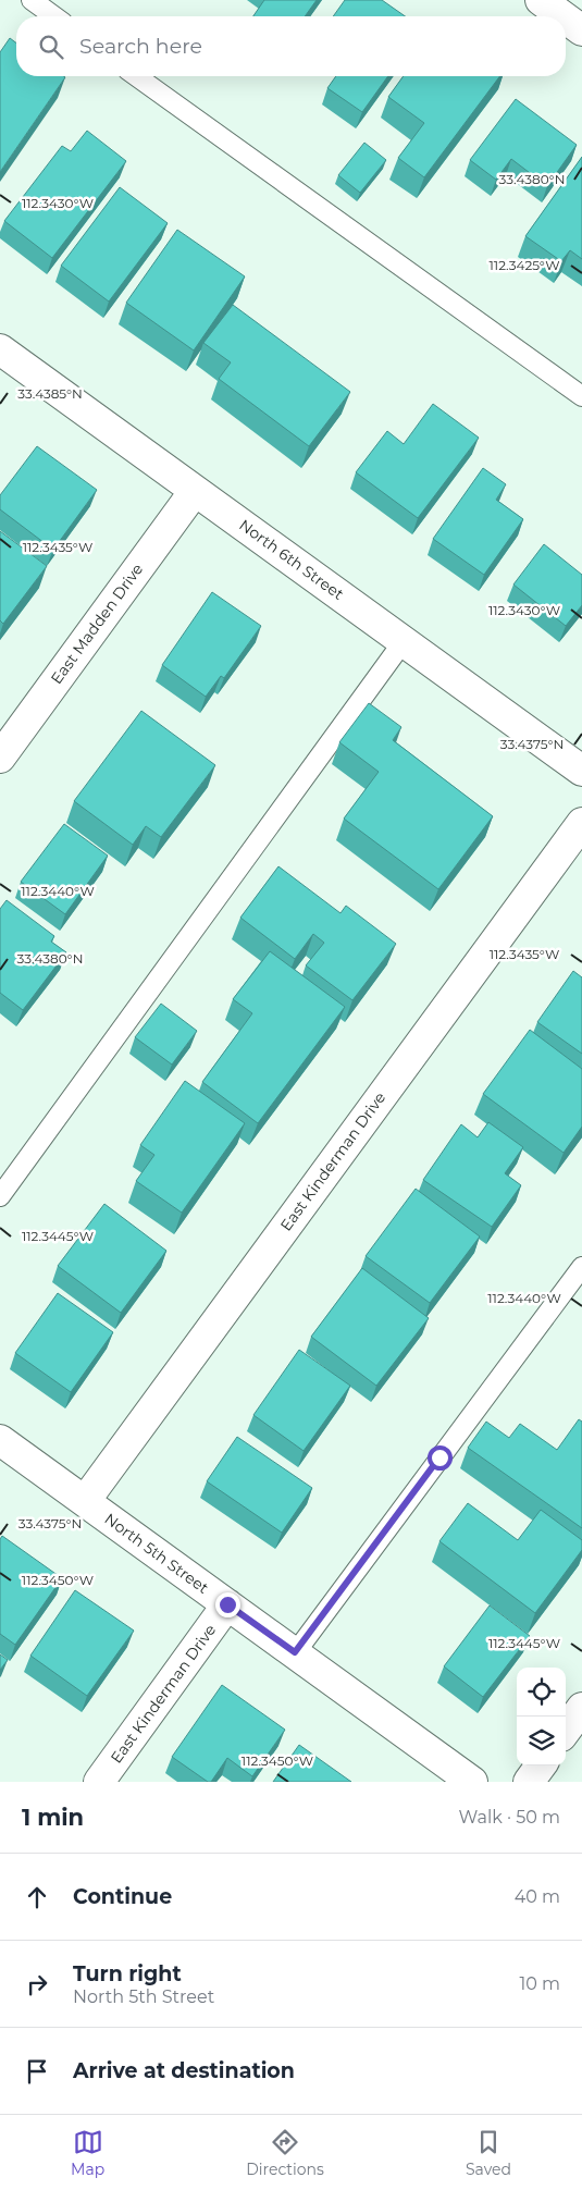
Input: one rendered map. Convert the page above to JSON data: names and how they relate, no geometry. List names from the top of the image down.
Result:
{
  "streets": {
    "street": [
      "North 6th Street",
      "East Madden Drive",
      "East Kinderman Drive",
      "North 5th Street"
    ]
  },
  "crossings": [
    ["North 6th Street", "East Madden Drive"],
    ["East Kinderman Drive", "North 5th Street"]
  ],
  "page": {
    "search": "Search here",
    "heading": ["1 min", "Walk · 50 m"],
    "list": [
      ["Continue", "40 m"],
      ["Turn right", "North 5th Street", "10 m"],
      "Arrive at destination"
    ],
    "nav": ["Map", "Directions", "Saved"]
  },
  "coordinates": [
    "33.4380°N",
    "112.3430°W",
    "112.3425°W",
    "33.4385°N",
    "112.3435°W",
    "33.4375°N",
    "112.3440°W",
    "112.3445°W",
    "112.3450°W"
  ]
}
